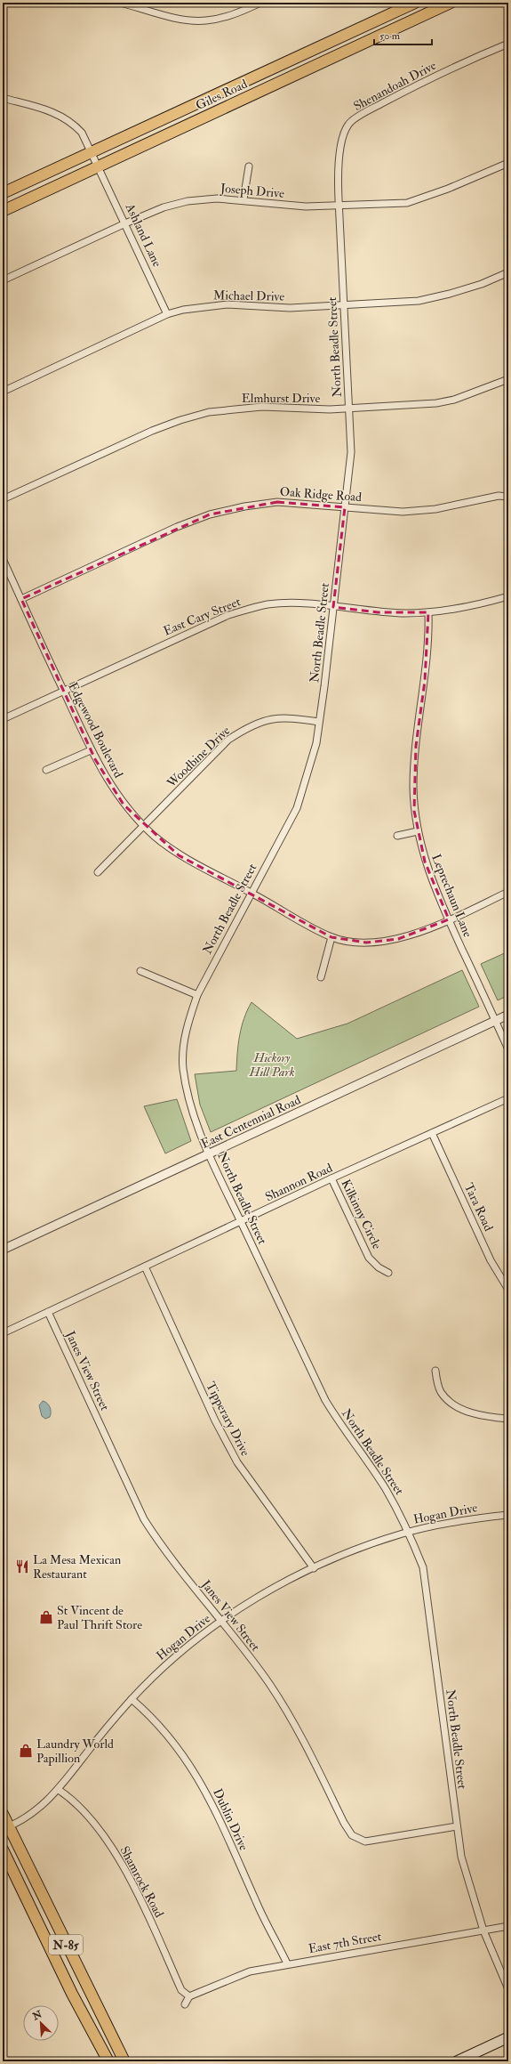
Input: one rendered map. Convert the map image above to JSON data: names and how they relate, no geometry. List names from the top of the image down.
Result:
{
  "streets": {
    "main road": ["Giles Road", "N-85"],
    "street": [
      "Shenandoah Drive",
      "Joseph Drive",
      "Ashland Lane",
      "Michael Drive",
      "North Beadle Street",
      "Elmhurst Drive",
      "Oak Ridge Road",
      "East Cary Street",
      "Edgewood Boulevard",
      "Woodbine Drive",
      "Leprechaun Lane",
      "East Centennial Road",
      "Shannon Road",
      "Tara Road",
      "Kilkinny Circle",
      "Janes View Street",
      "Tipperary Drive",
      "Hogan Drive",
      "Dublin Drive",
      "Shamrock Road",
      "East 7th Street"
    ]
  },
  "crossings": [
    ["Shenandoah Drive", "Joseph Drive"],
    ["Shenandoah Drive", "North Beadle Street"],
    ["Giles Road", "Ashland Lane"],
    ["Joseph Drive", "Ashland Lane"],
    ["Joseph Drive", "North Beadle Street"],
    ["Ashland Lane", "Michael Drive"],
    ["Michael Drive", "North Beadle Street"],
    ["North Beadle Street", "Elmhurst Drive"],
    ["North Beadle Street", "Oak Ridge Road"],
    ["North Beadle Street", "East Cary Street"],
    ["North Beadle Street", "Edgewood Boulevard"],
    ["North Beadle Street", "Woodbine Drive"],
    ["North Beadle Street", "East Centennial Road"],
    ["North Beadle Street", "Shannon Road"],
    ["North Beadle Street", "Janes View Street"],
    ["North Beadle Street", "Hogan Drive"],
    ["North Beadle Street", "East 7th Street"],
    ["Oak Ridge Road", "Edgewood Boulevard"],
    ["East Cary Street", "Edgewood Boulevard"],
    ["East Cary Street", "Leprechaun Lane"],
    ["Edgewood Boulevard", "Woodbine Drive"],
    ["Edgewood Boulevard", "Leprechaun Lane"],
    ["Leprechaun Lane", "East Centennial Road"],
    ["Shannon Road", "Tara Road"],
    ["Shannon Road", "Kilkinny Circle"],
    ["Shannon Road", "Janes View Street"],
    ["Shannon Road", "Tipperary Drive"],
    ["Janes View Street", "Hogan Drive"],
    ["Tipperary Drive", "Hogan Drive"],
    ["Hogan Drive", "Dublin Drive"],
    ["Hogan Drive", "Shamrock Road"],
    ["Hogan Drive", "N-85"],
    ["Dublin Drive", "East 7th Street"],
    ["Shamrock Road", "East 7th Street"]
  ],
  "parks": ["Hickory Hill Park"],
  "places": {
    "restaurant": ["La Mesa Mexican Restaurant"],
    "shop": ["St Vincent de Paul Thrift Store", "Laundry World Papillion"]
  },
  "scale_bar": "50 m",
  "north": "top left"
}
